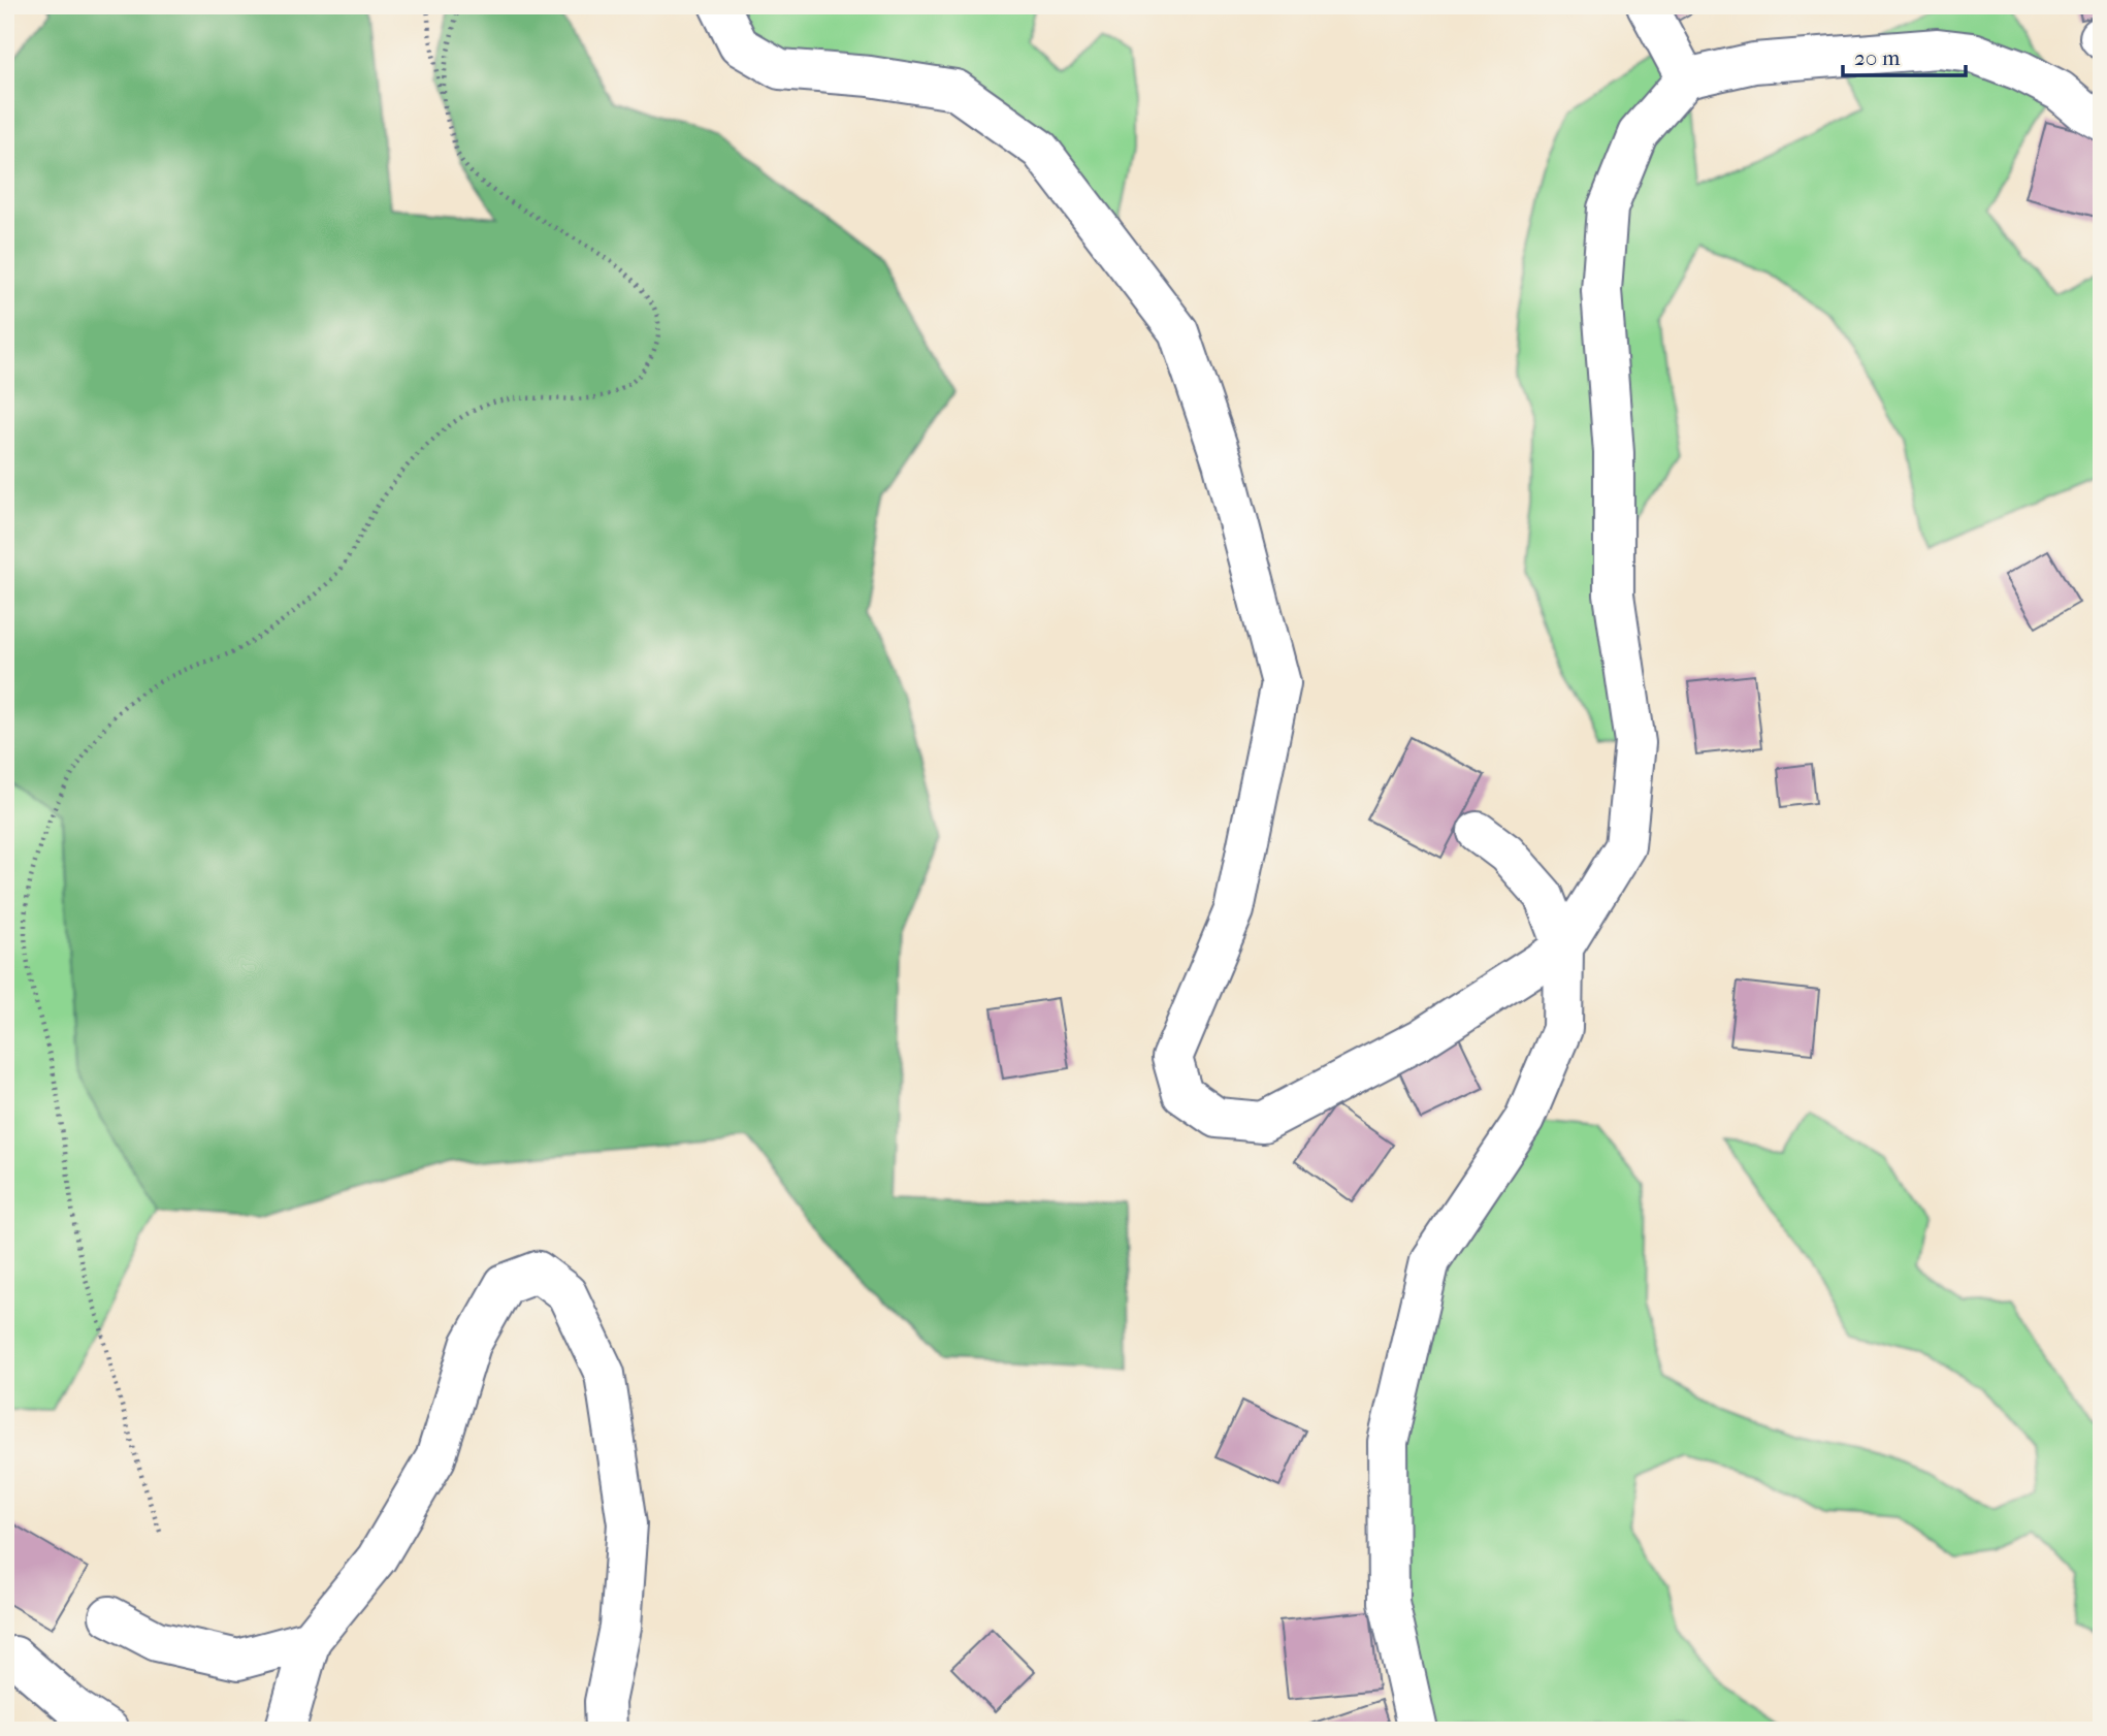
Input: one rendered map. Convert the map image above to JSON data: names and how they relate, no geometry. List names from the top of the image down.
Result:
{
  "scale_bar": "20 m"
}
